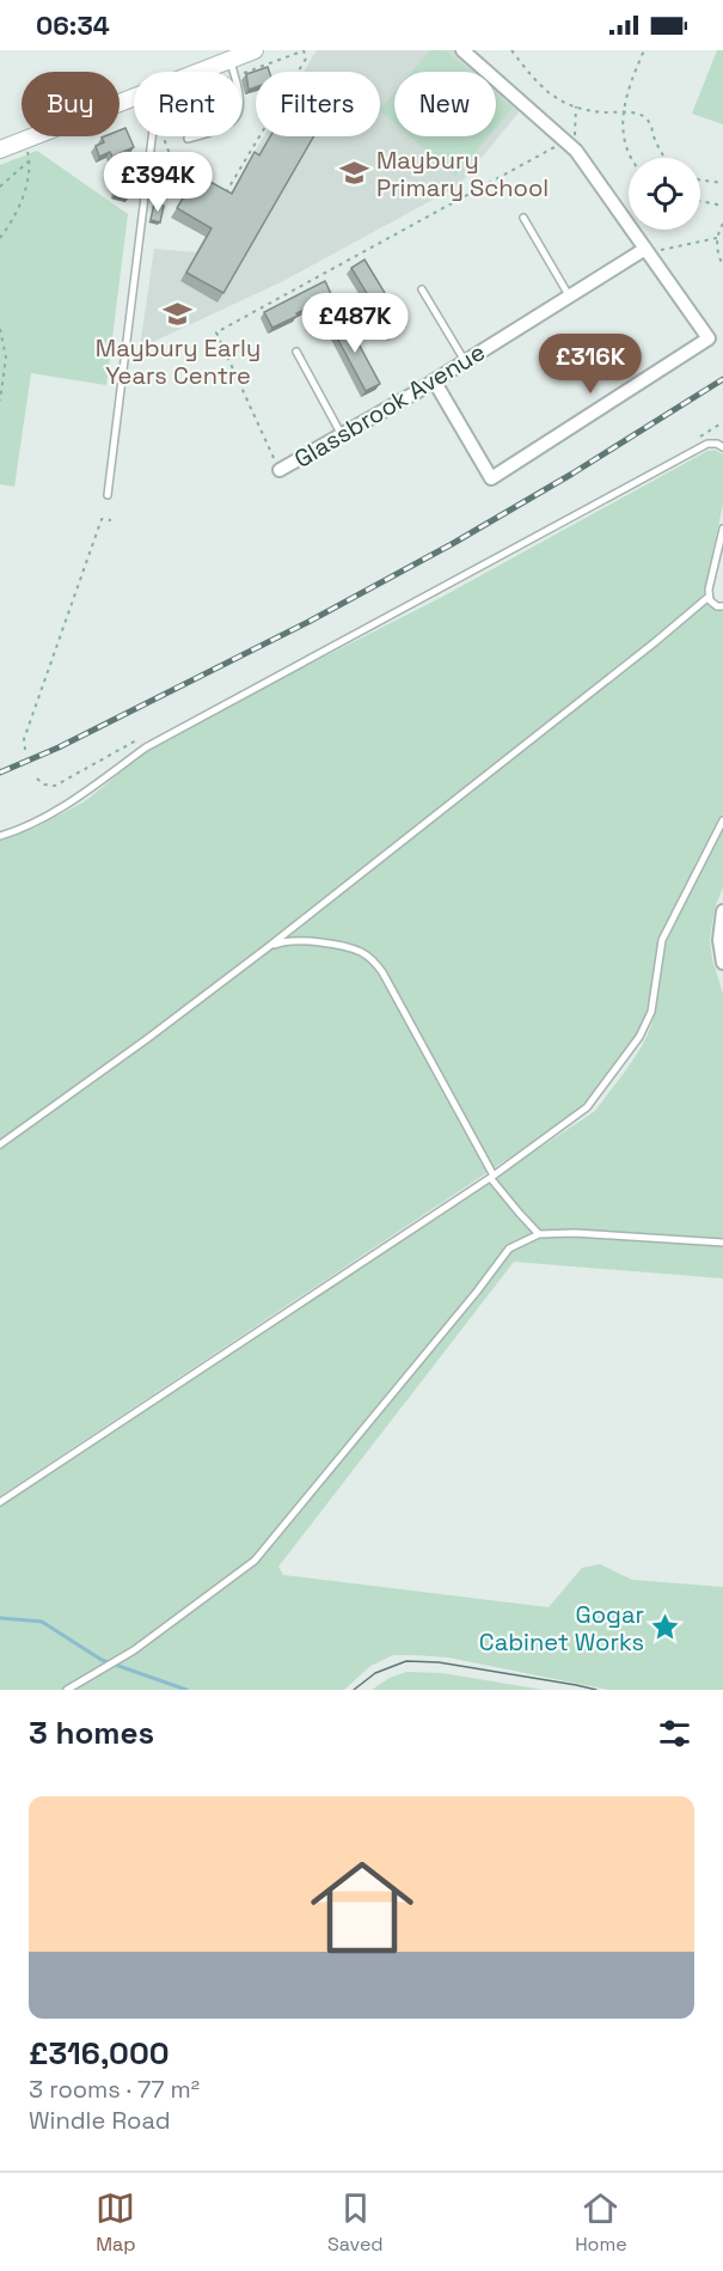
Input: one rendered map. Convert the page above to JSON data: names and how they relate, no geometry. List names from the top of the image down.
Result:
{
  "streets": {
    "street": ["Glassbrook Avenue"]
  },
  "places": {
    "school or university": ["Maybury Primary School", "Maybury Early Years Centre"],
    "place": ["Gogar Cabinet Works"]
  },
  "page": {
    "status": "06:34",
    "chip": [
      "Buy",
      "Rent",
      "Filters",
      "New"
    ],
    "price": ["£394K", "£487K", "£316K"],
    "heading": "3 homes",
    "list": [
      {
        "name": "£316,000",
        "note": "3 rooms · 77 m² · Windle Road"
      }
    ],
    "tabs": ["Map", "Saved", "Home"]
  }
}
